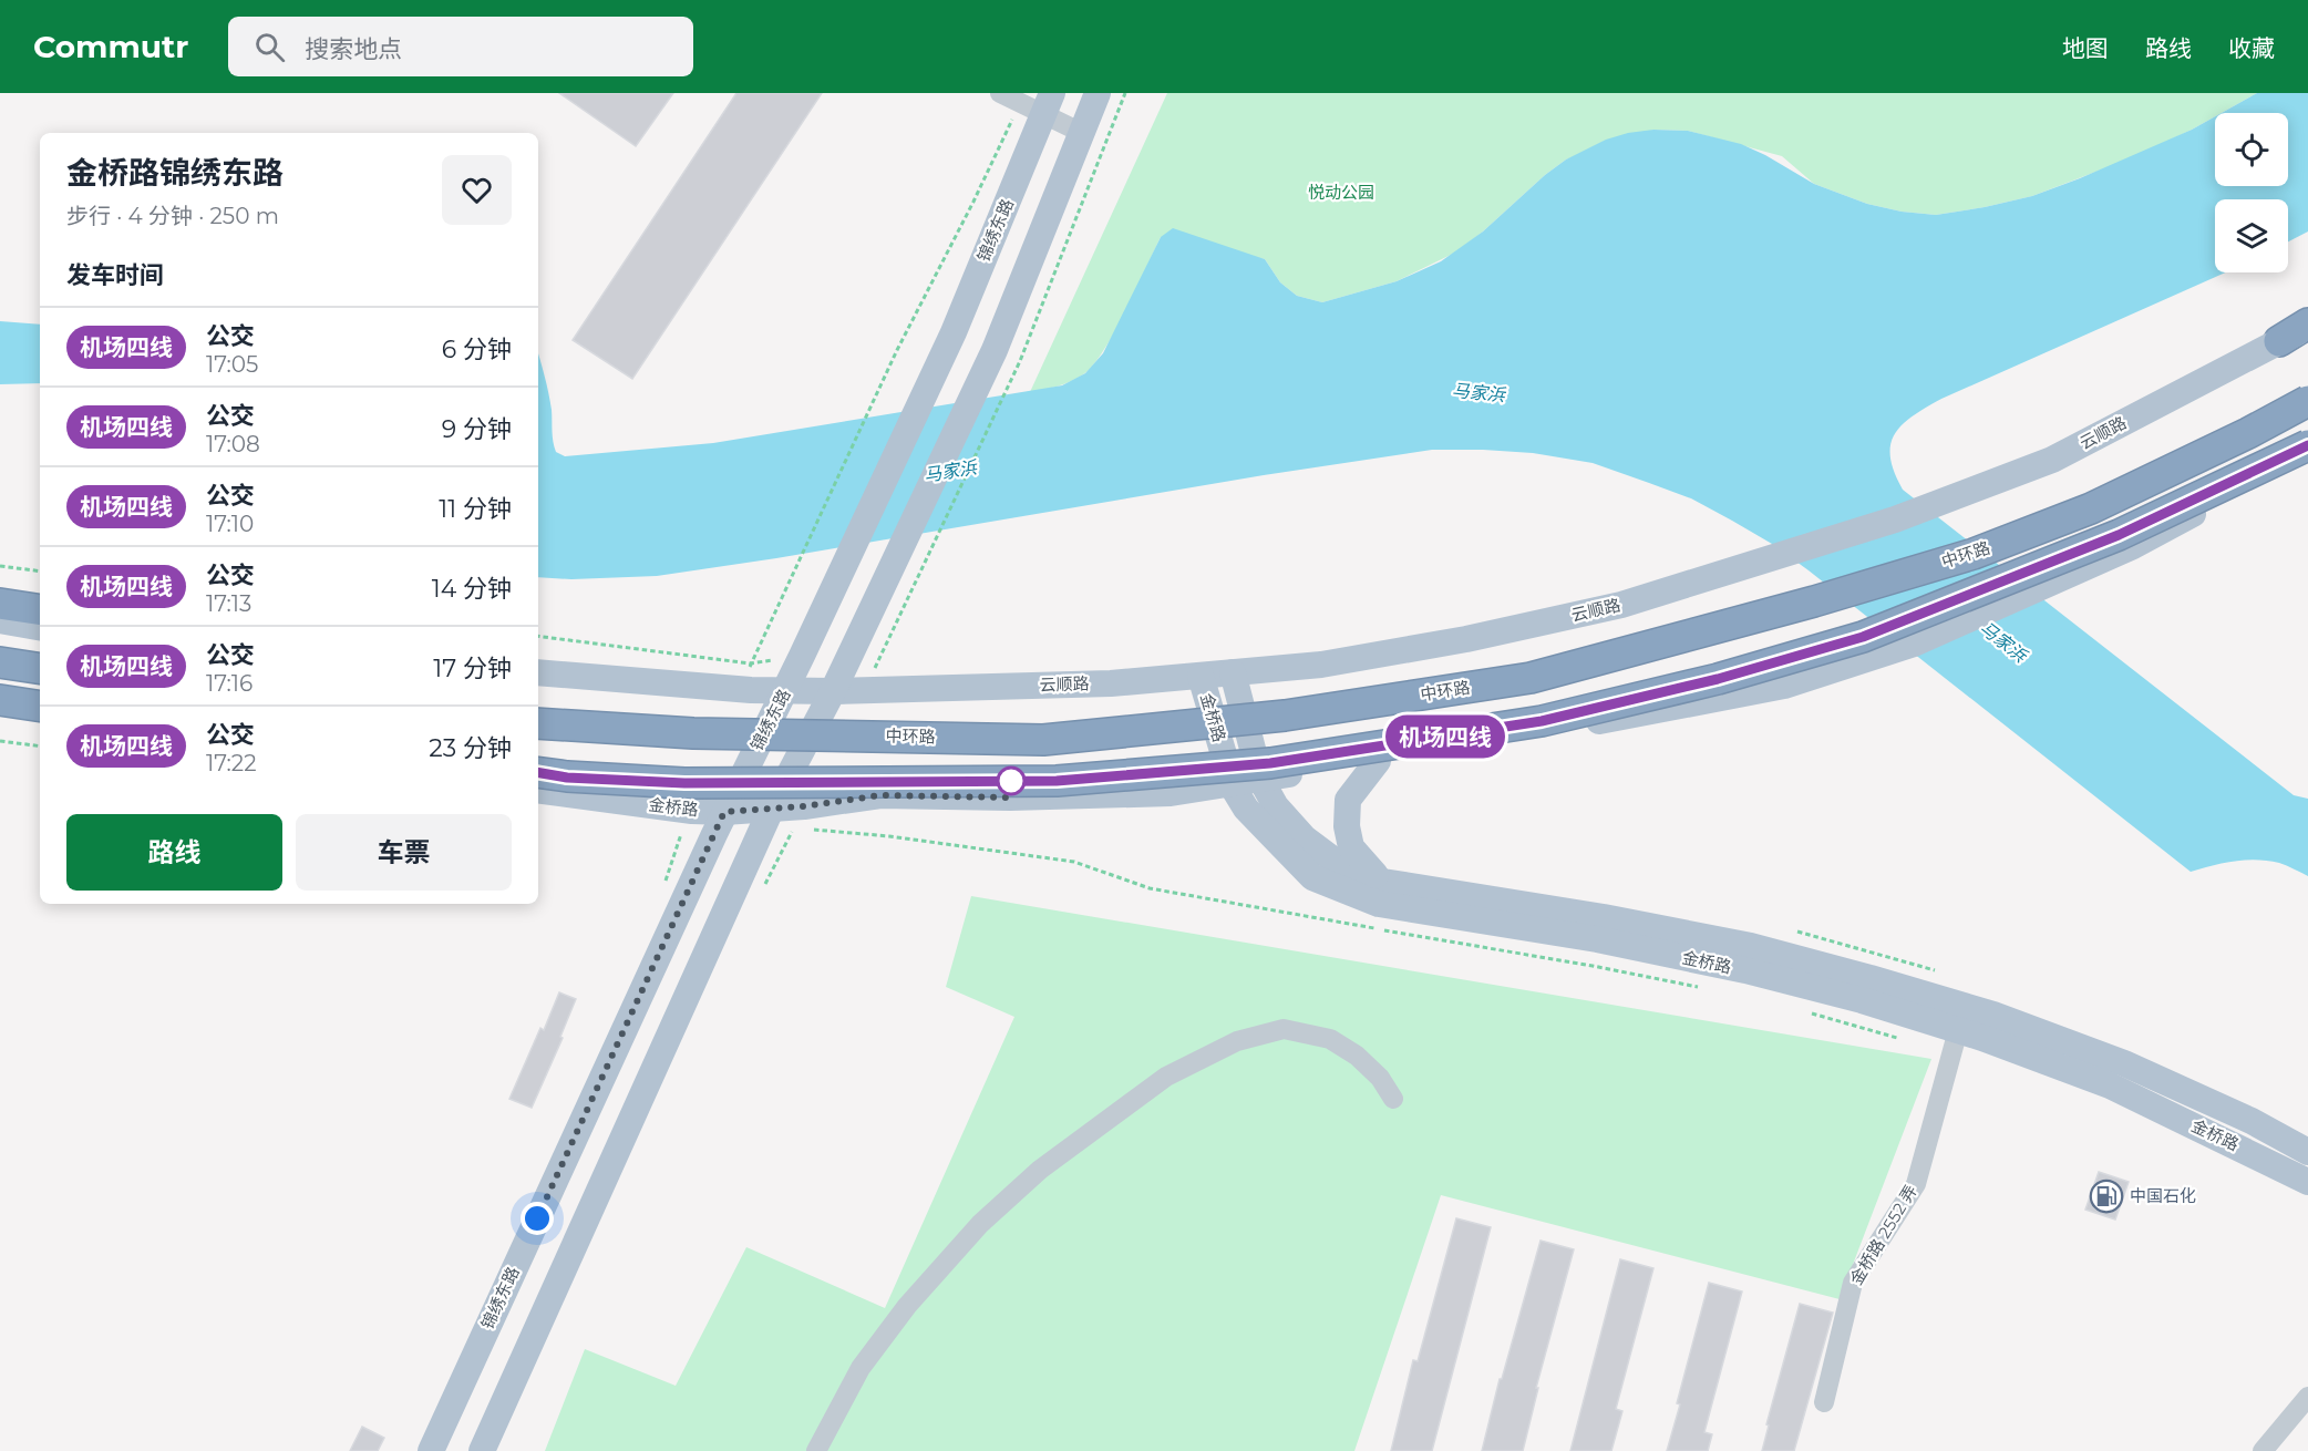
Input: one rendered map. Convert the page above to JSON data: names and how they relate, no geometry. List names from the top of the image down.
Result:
{
  "streets": {
    "highway": ["中环路"],
    "main road": ["锦绣东路", "云顺路", "金桥路"],
    "street": ["金桥路 2552 弄"]
  },
  "crossings": [
    ["锦绣东路", "金桥路"],
    ["云顺路", "金桥路"],
    ["金桥路", "金桥路 2552 弄"]
  ],
  "water": ["马家浜"],
  "parks": ["悦动公园"],
  "places": {
    "fuel station": ["中国石化"]
  },
  "lines": ["bus line 机场四线"],
  "page": {
    "header": "Commutr",
    "search": "搜索地点",
    "nav": ["地图", "路线", "收藏"],
    "on_map": "机场四线",
    "heading": [
      ["金桥路锦绣东路", "步行 · 4 分钟 · 250 m"],
      "发车时间"
    ],
    "list": [
      {
        "mark": "机场四线",
        "name": "公交",
        "note": "17:05",
        "value": "6 分钟"
      },
      {
        "mark": "机场四线",
        "name": "公交",
        "note": "17:08",
        "value": "9 分钟"
      },
      {
        "mark": "机场四线",
        "name": "公交",
        "note": "17:10",
        "value": "11 分钟"
      },
      {
        "mark": "机场四线",
        "name": "公交",
        "note": "17:13",
        "value": "14 分钟"
      },
      {
        "mark": "机场四线",
        "name": "公交",
        "note": "17:16",
        "value": "17 分钟"
      },
      {
        "mark": "机场四线",
        "name": "公交",
        "note": "17:22",
        "value": "23 分钟"
      }
    ],
    "buttons": ["路线", "车票"]
  }
}
